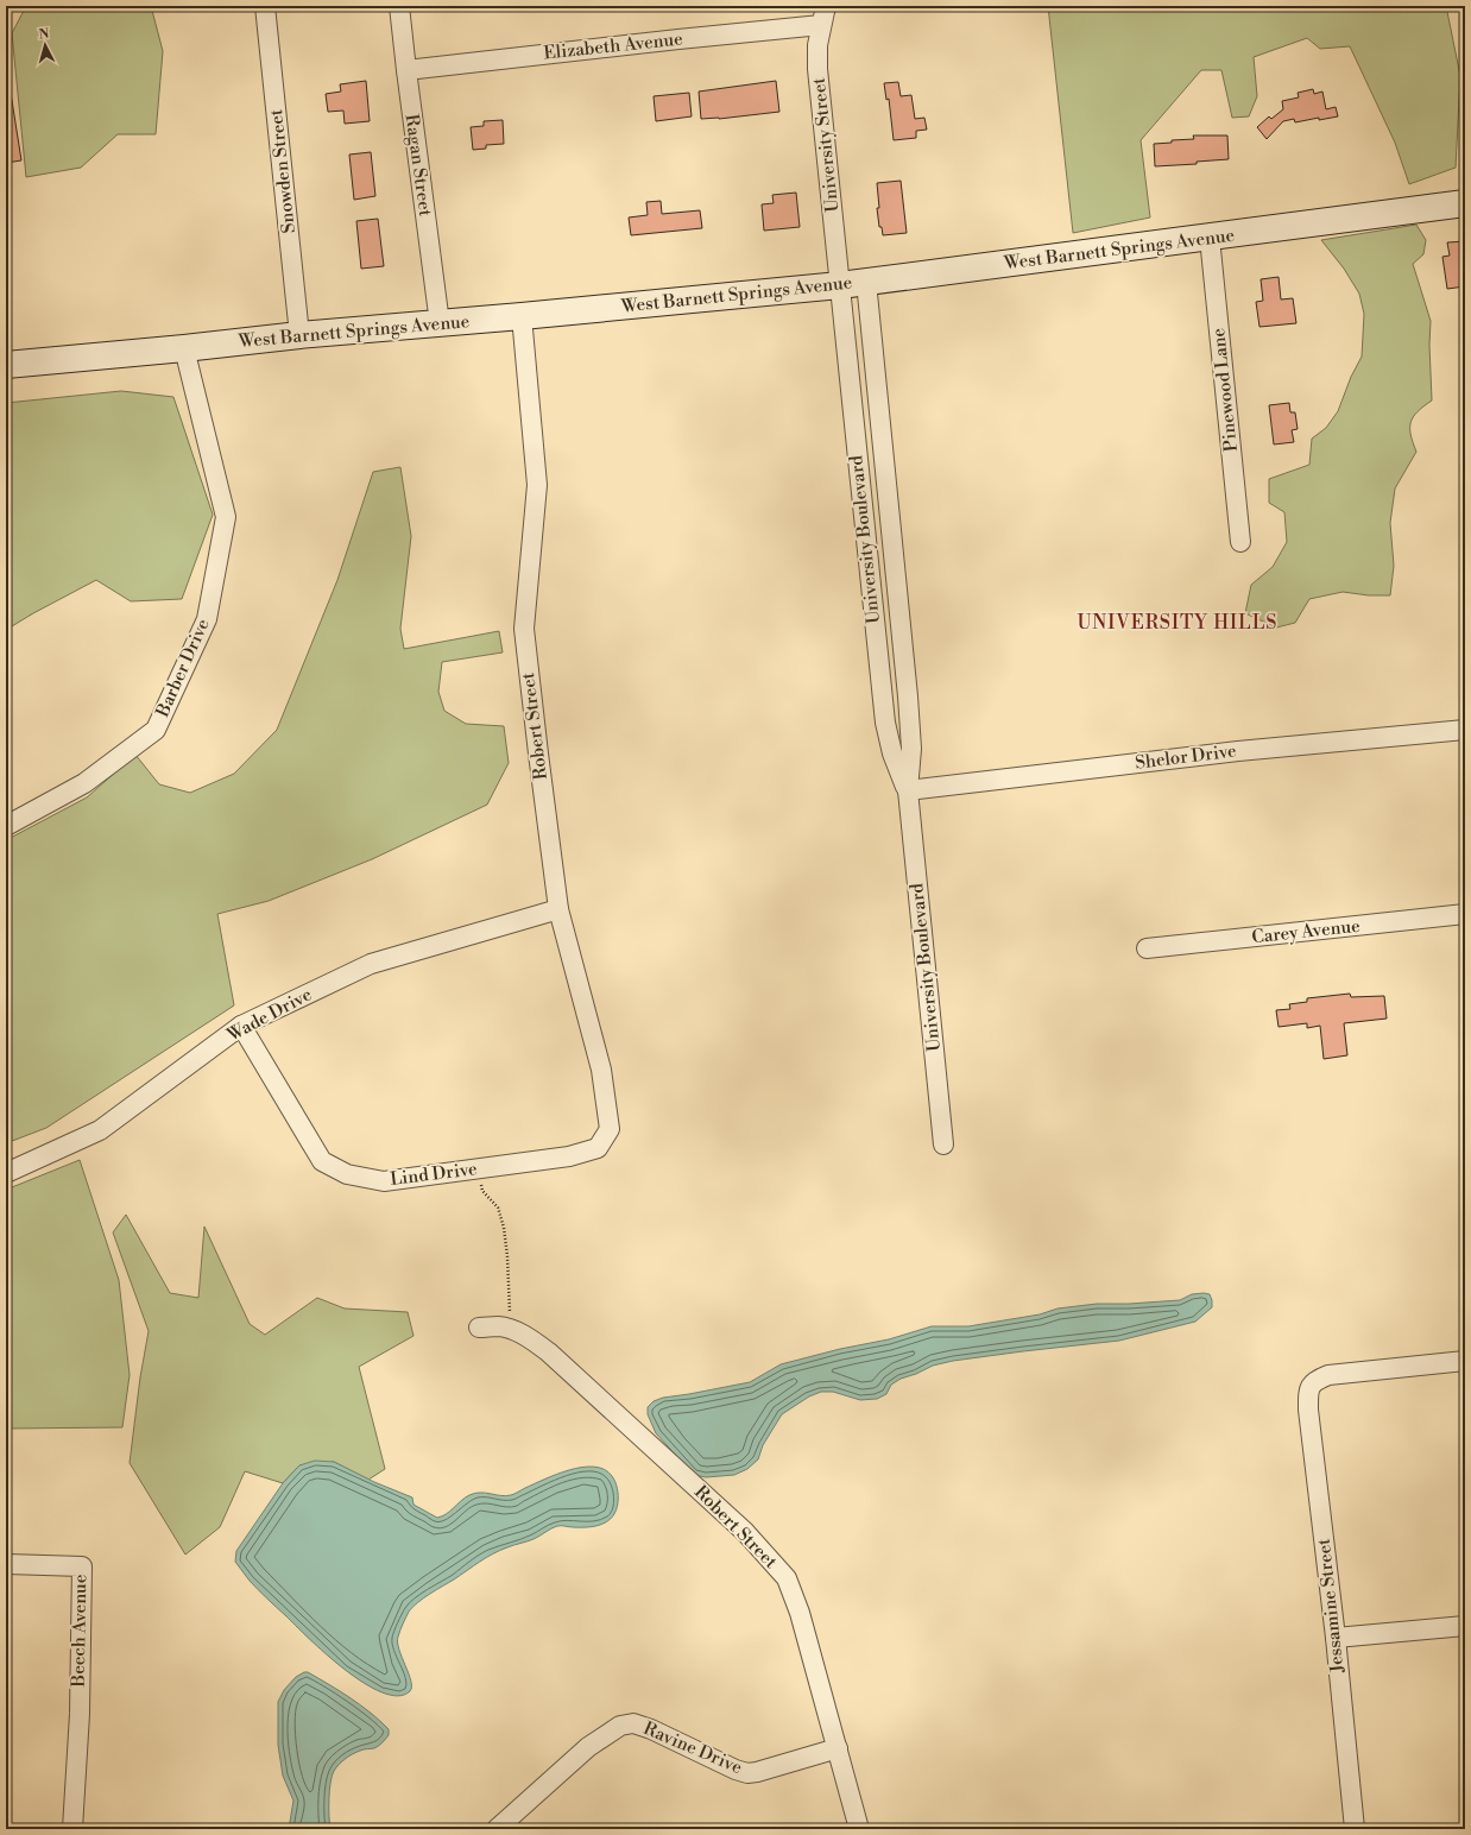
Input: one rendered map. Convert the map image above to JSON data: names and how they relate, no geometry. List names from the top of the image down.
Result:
{
  "streets": {
    "street": [
      "Elizabeth Avenue",
      "University Street",
      "Ragan Street",
      "Snowden Street",
      "West Barnett Springs Avenue",
      "Pinewood Lane",
      "University Boulevard",
      "Barber Drive",
      "Robert Street",
      "Shelor Drive",
      "Carey Avenue",
      "Wade Drive",
      "Lind Drive",
      "Jessamine Street",
      "Beech Avenue",
      "Ravine Drive"
    ]
  },
  "crossings": [
    ["Elizabeth Avenue", "University Street"],
    ["Elizabeth Avenue", "Ragan Street"],
    ["University Street", "West Barnett Springs Avenue"],
    ["University Street", "University Boulevard"],
    ["Ragan Street", "West Barnett Springs Avenue"],
    ["Snowden Street", "West Barnett Springs Avenue"],
    ["West Barnett Springs Avenue", "Pinewood Lane"],
    ["West Barnett Springs Avenue", "University Boulevard"],
    ["West Barnett Springs Avenue", "Barber Drive"],
    ["West Barnett Springs Avenue", "Robert Street"],
    ["University Boulevard", "Shelor Drive"],
    ["Robert Street", "Wade Drive"],
    ["Robert Street", "Lind Drive"],
    ["Robert Street", "Ravine Drive"],
    ["Wade Drive", "Lind Drive"]
  ],
  "districts": ["UNIVERSITY HILLS"],
  "north": "top"
}
